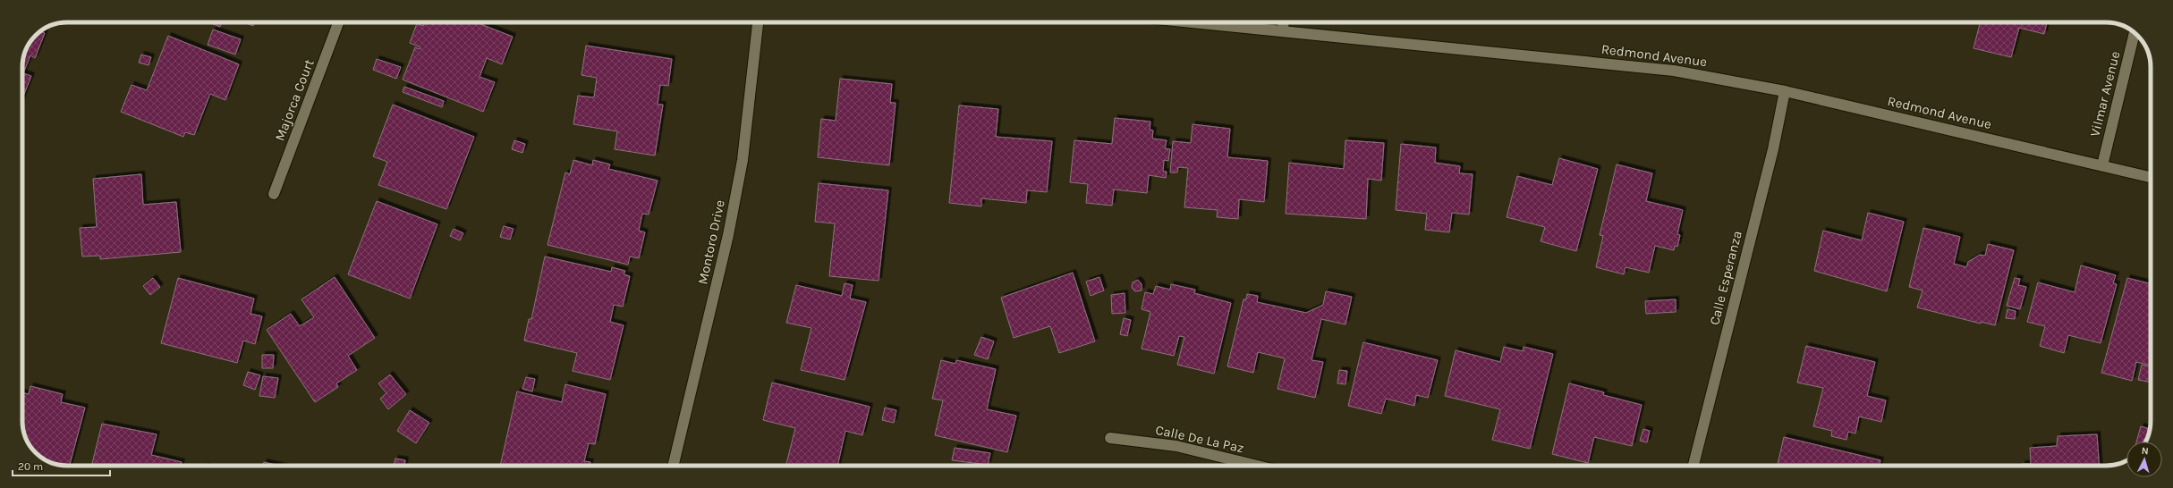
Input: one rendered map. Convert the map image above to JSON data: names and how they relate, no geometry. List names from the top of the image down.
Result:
{
  "streets": {
    "street": [
      "Redmond Avenue",
      "Vilmar Avenue",
      "Majorca Court",
      "Montoro Drive",
      "Calle Esperanza",
      "Calle De La Paz"
    ]
  },
  "crossings": [
    ["Redmond Avenue", "Vilmar Avenue"],
    ["Redmond Avenue", "Calle Esperanza"]
  ],
  "scale_bar": "20 m",
  "north": "top"
}
